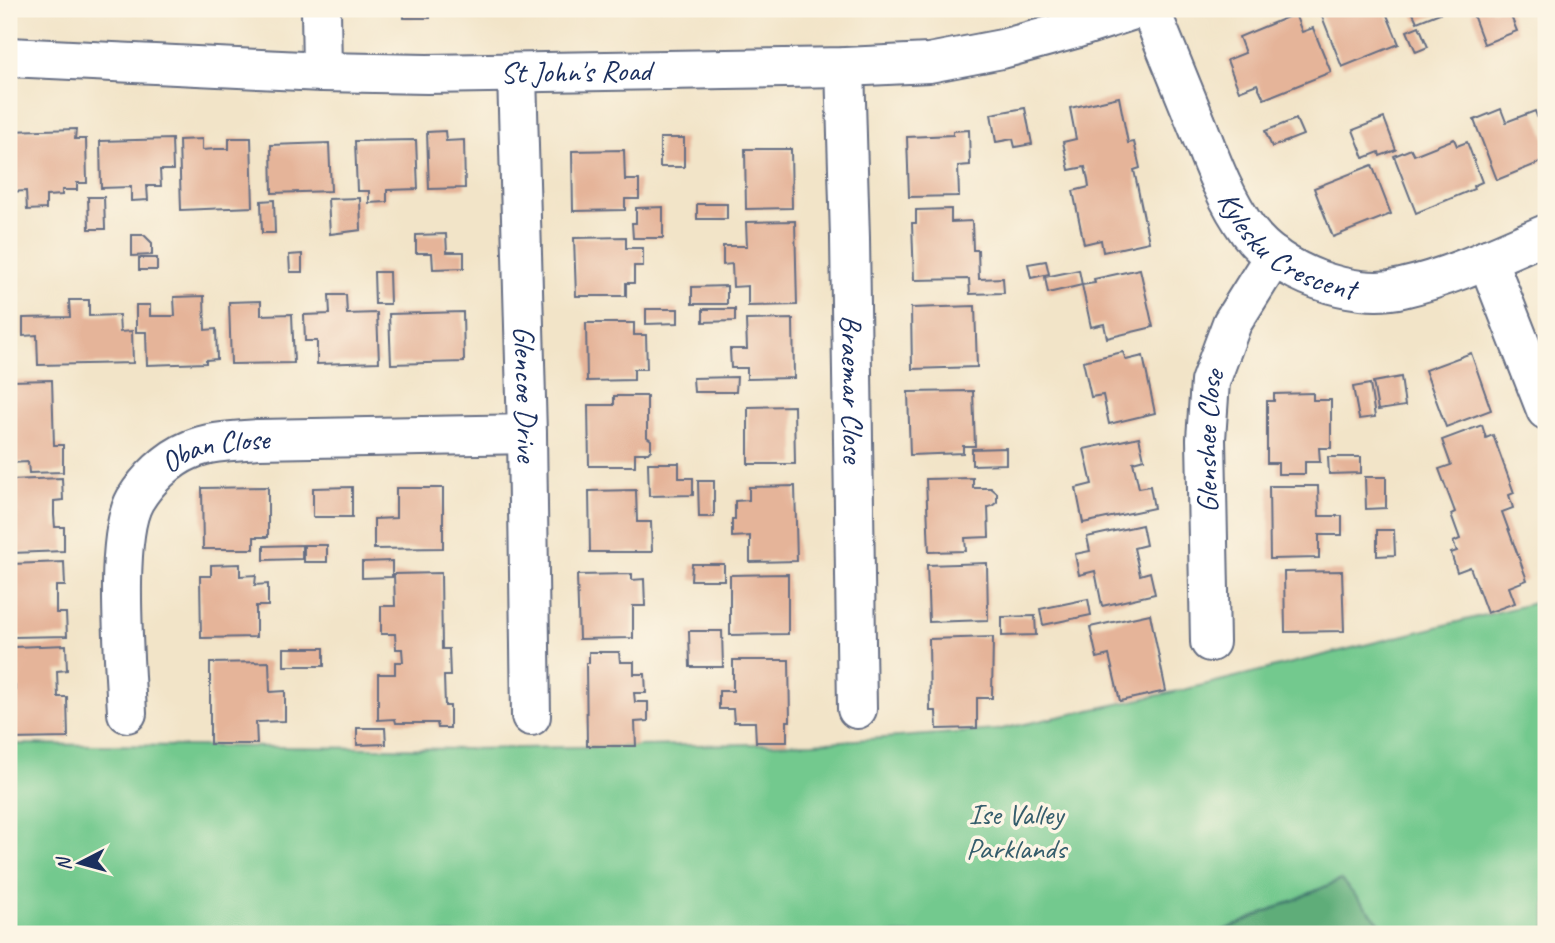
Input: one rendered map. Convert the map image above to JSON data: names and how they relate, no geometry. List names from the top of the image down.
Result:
{
  "streets": {
    "street": [
      "St John's Road",
      "Kylesku Crescent",
      "Braemar Close",
      "Glencoe Drive",
      "Glenshee Close",
      "Oban Close"
    ]
  },
  "crossings": [
    ["St John's Road", "Braemar Close"],
    ["St John's Road", "Glencoe Drive"],
    ["Kylesku Crescent", "Glenshee Close"],
    ["Glencoe Drive", "Oban Close"]
  ],
  "parks": ["Ise Valley Parklands"],
  "north": "left"
}
